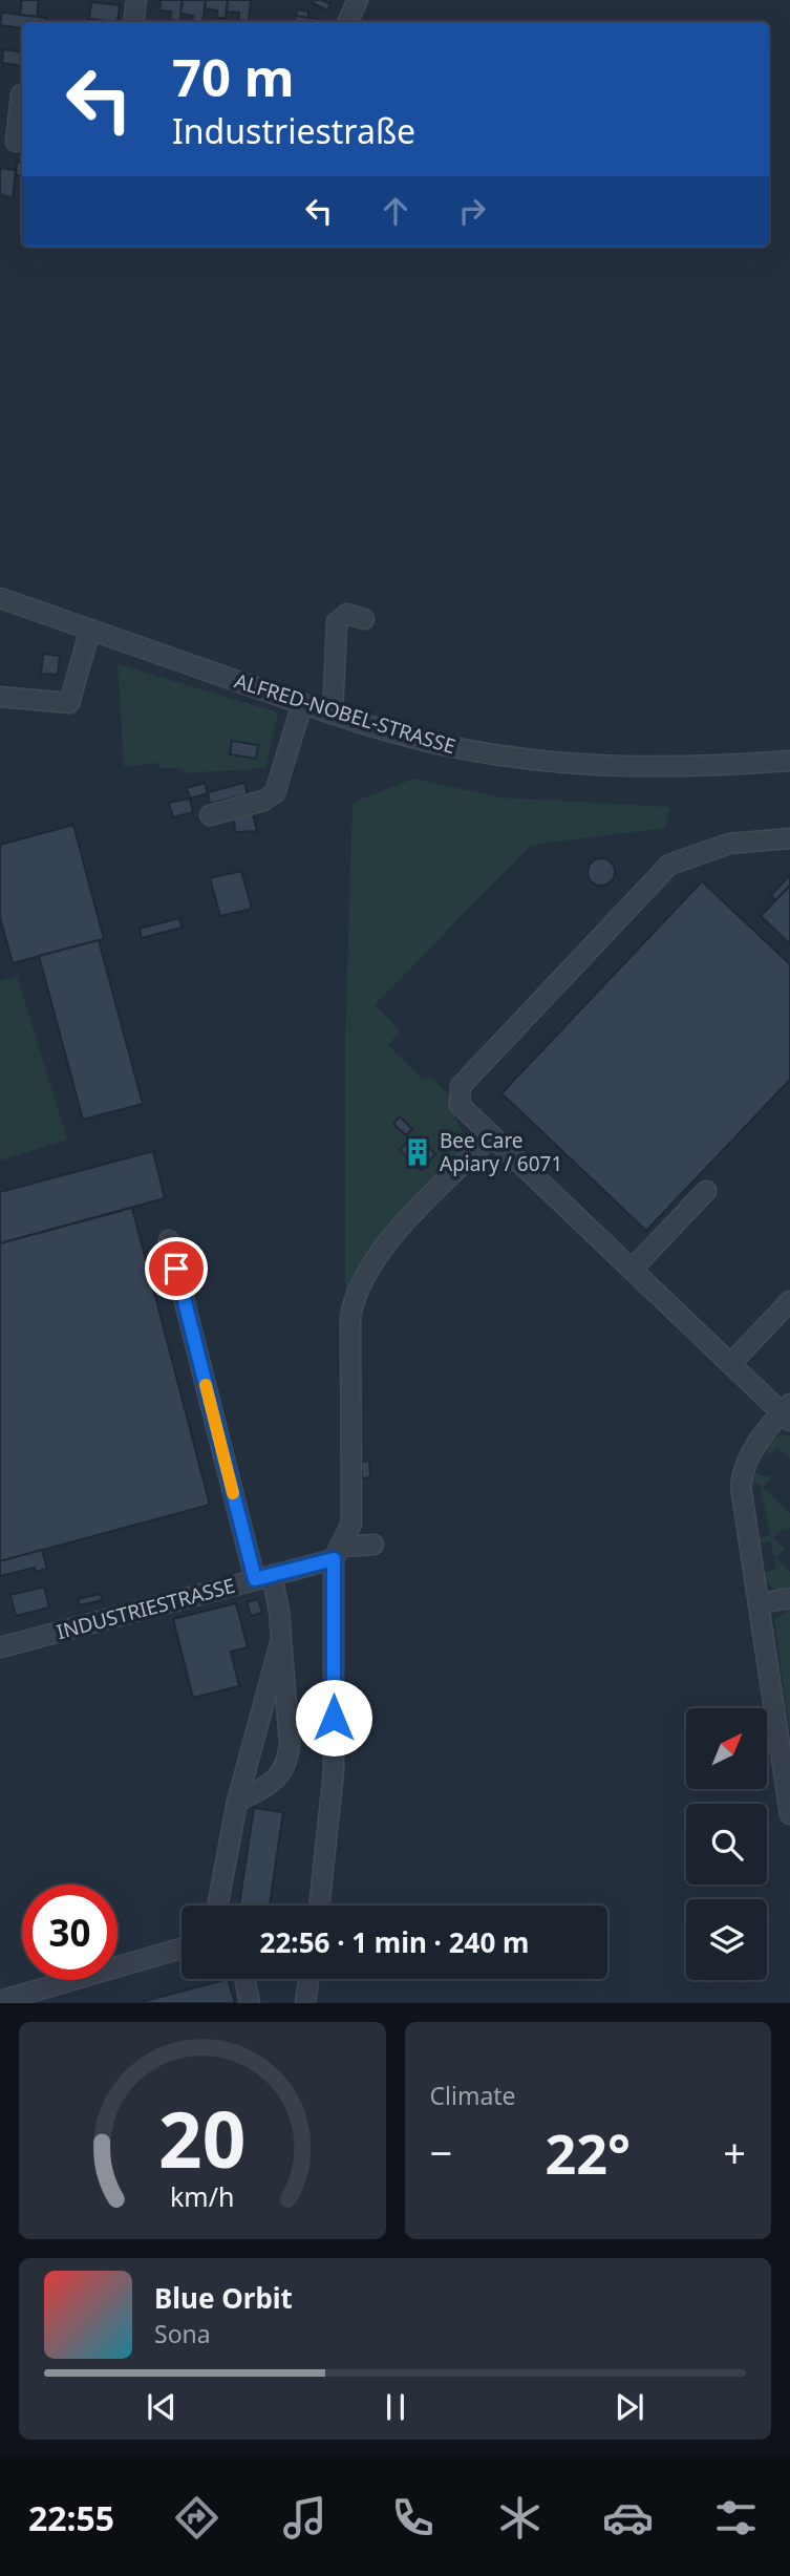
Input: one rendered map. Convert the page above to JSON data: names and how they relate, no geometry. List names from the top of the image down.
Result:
{
  "streets": {
    "street": ["ALFRED-NOBEL-STRASSE", "INDUSTRIESTRASSE"]
  },
  "places": {
    "building": ["Bee Care Apiary / 6071"]
  },
  "north": "top right",
  "page": {
    "turn": ["70 m", "Industriestraße"],
    "limit": "30",
    "trip": "22:56 · 1 min · 240 m",
    "tile": "Climate",
    "heat": ["−", "22°", "+"],
    "song": ["Blue Orbit", "Sona"],
    "tabs": "22:55",
    "gauge": ["20", "km/h"]
  }
}
